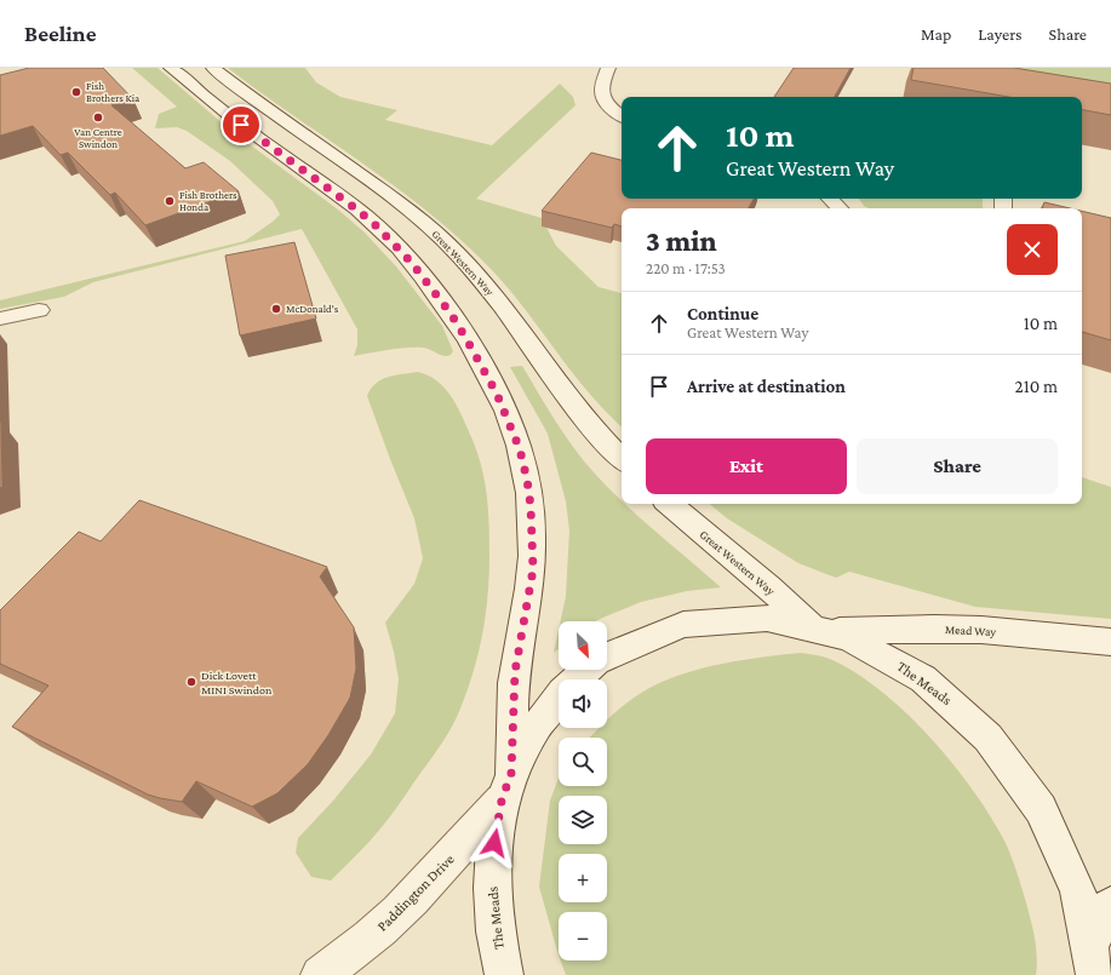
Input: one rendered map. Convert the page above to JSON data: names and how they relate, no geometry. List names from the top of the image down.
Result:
{
  "streets": {
    "main road": [
      "Great Western Way",
      "Mead Way",
      "The Meads",
      "Paddington Drive"
    ]
  },
  "crossings": [
    ["Great Western Way", "Mead Way"],
    ["Great Western Way", "The Meads"],
    ["Mead Way", "The Meads"],
    ["The Meads", "Paddington Drive"]
  ],
  "places": [
    "Fish Brothers Kia",
    "Van Centre Swindon",
    "Fish Brothers Honda",
    "McDonald's",
    "Dick Lovett MINI Swindon"
  ],
  "north": "bottom right",
  "page": {
    "header": "Beeline",
    "nav": ["Map", "Layers", "Share"],
    "turn": ["10 m", "Great Western Way"],
    "heading": ["3 min", "220 m · 17:53"],
    "list": [
      {
        "name": "Continue",
        "note": "Great Western Way",
        "value": "10 m"
      },
      {
        "name": "Arrive at destination",
        "value": "210 m"
      }
    ],
    "buttons": ["Exit", "Share"],
    "map_buttons": ["+", "−"]
  }
}
